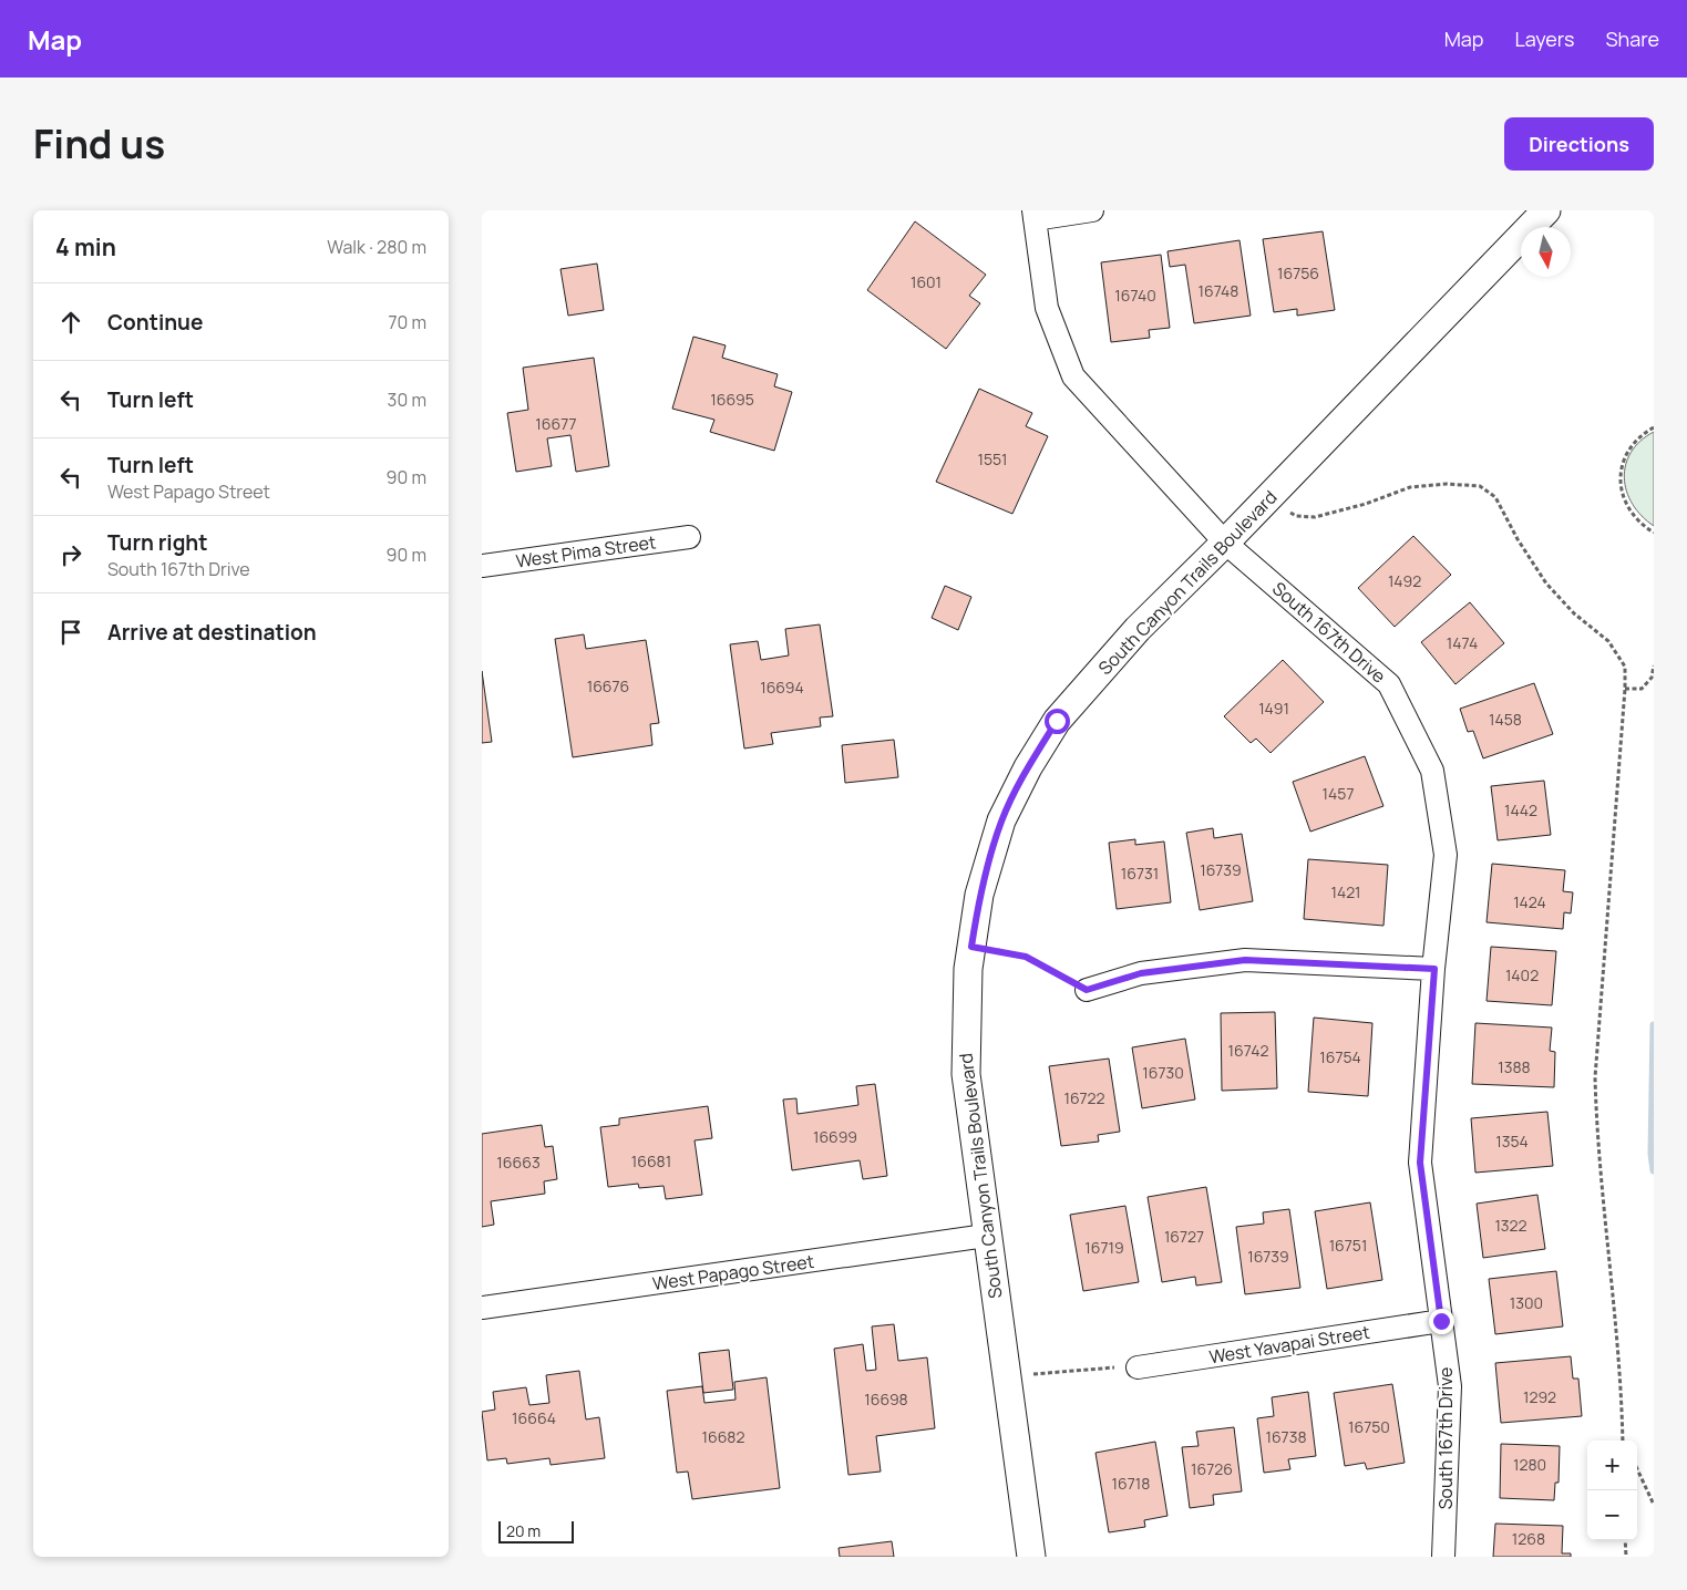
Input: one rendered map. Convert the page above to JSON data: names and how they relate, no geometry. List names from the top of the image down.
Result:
{
  "streets": {
    "street": [
      "West Pima Street",
      "South Canyon Trails Boulevard",
      "South 167th Drive",
      "West Papago Street",
      "West Yavapai Street"
    ]
  },
  "crossings": [
    ["South Canyon Trails Boulevard", "South 167th Drive"],
    ["South Canyon Trails Boulevard", "West Papago Street"],
    ["South 167th Drive", "West Yavapai Street"]
  ],
  "house_numbers": [
    "16756",
    "1601",
    "16748",
    "16740",
    "16695",
    "16677",
    "1551",
    "1492",
    "1474",
    "16676",
    "16694",
    "1491",
    "1458",
    "1457",
    "1442",
    "16739",
    "16731",
    "1421",
    "1424",
    "1402",
    "16742",
    "16754",
    "1388",
    "16730",
    "16722",
    "16699",
    "1354",
    "16681",
    "16663",
    "1322",
    "16727",
    "16751",
    "16719",
    "16739",
    "1300",
    "1292",
    "16698",
    "16664",
    "16750",
    "16682",
    "16738",
    "1280",
    "16726",
    "16718",
    "1268"
  ],
  "scale_bar": "20 m",
  "north": "bottom",
  "page": {
    "header": "Map",
    "nav": ["Map", "Layers", "Share"],
    "title": "Find us",
    "buttons": "Directions",
    "heading": ["4 min", "Walk · 280 m"],
    "list": [
      ["Continue", "70 m"],
      ["Turn left", "30 m"],
      ["Turn left", "West Papago Street", "90 m"],
      ["Turn right", "South 167th Drive", "90 m"],
      "Arrive at destination"
    ],
    "map_buttons": ["+", "−"],
    "scale": "20 m"
  }
}
